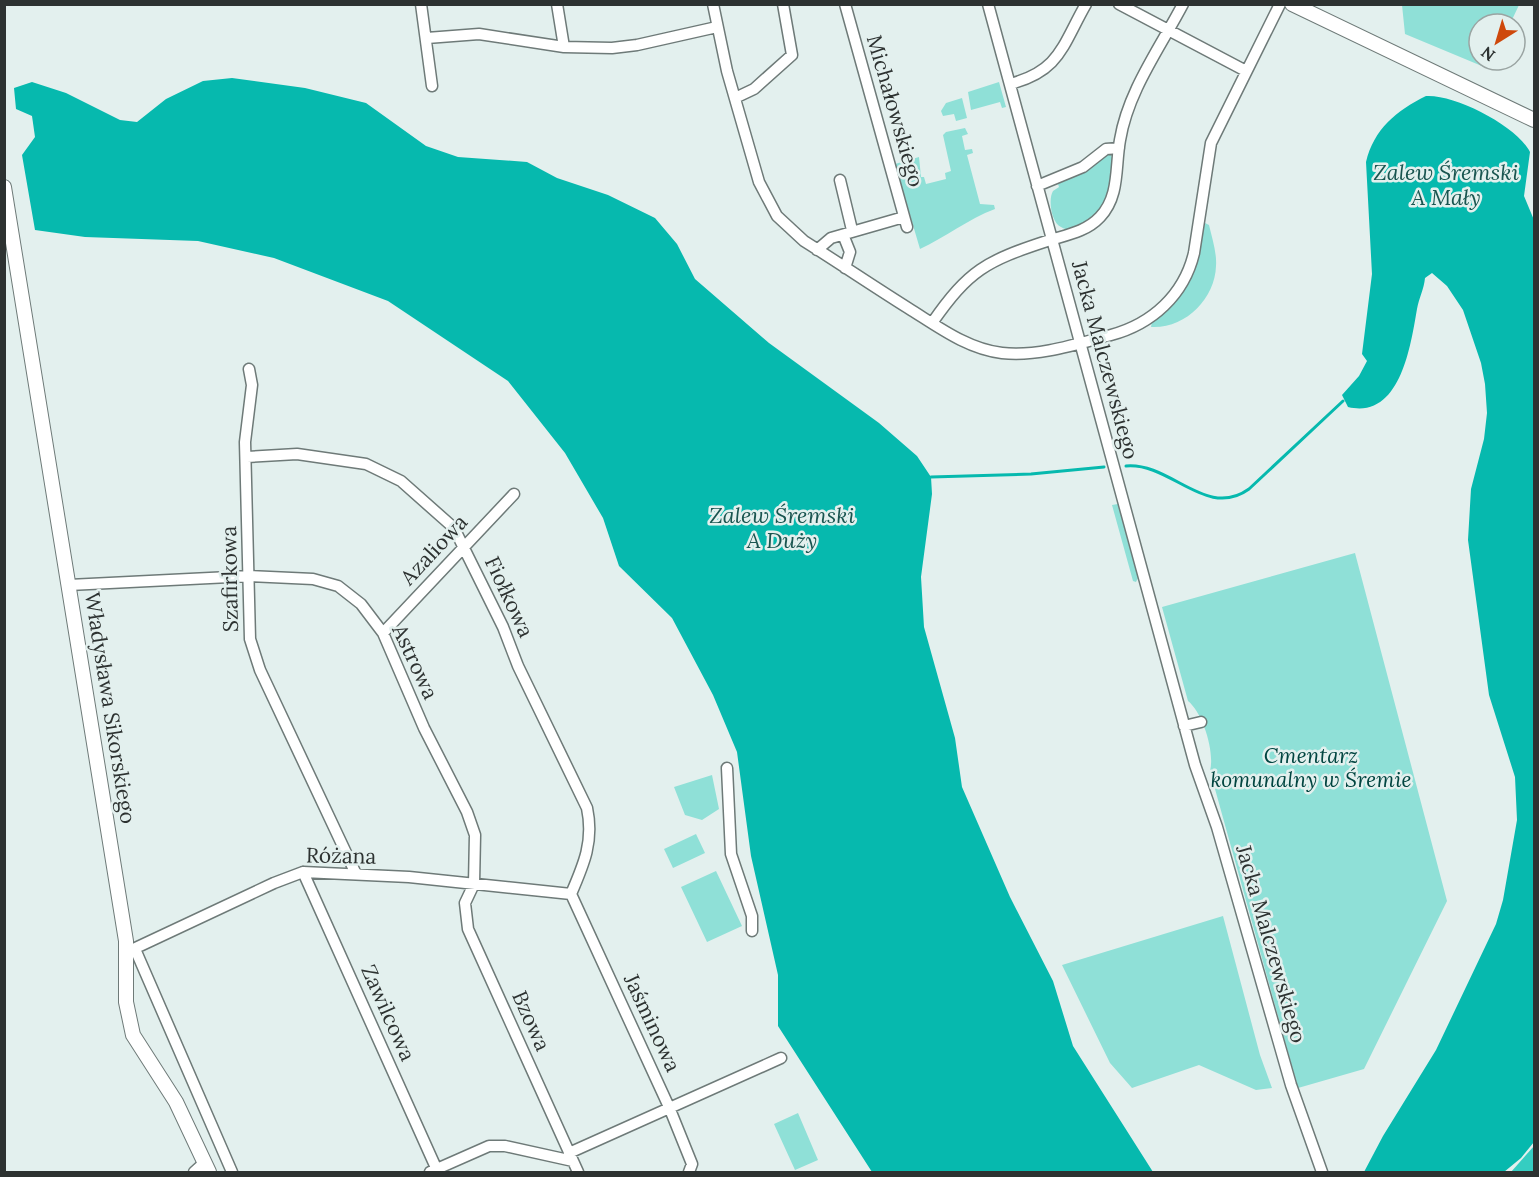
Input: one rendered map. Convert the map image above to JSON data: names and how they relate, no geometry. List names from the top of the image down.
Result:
{
  "streets": {
    "main road": ["Władysława Sikorskiego"],
    "street": [
      "Michałowskiego",
      "Jacka Malczewskiego",
      "Azaliowa",
      "Szafirkowa",
      "Fiołkowa",
      "Astrowa",
      "Różana",
      "Zawilcowa",
      "Bzowa",
      "Jaśminowa"
    ]
  },
  "crossings": [
    ["Azaliowa", "Fiołkowa"],
    ["Azaliowa", "Astrowa"],
    ["Szafirkowa", "Fiołkowa"],
    ["Szafirkowa", "Astrowa"],
    ["Szafirkowa", "Różana"],
    ["Fiołkowa", "Różana"],
    ["Fiołkowa", "Jaśminowa"],
    ["Astrowa", "Władysława Sikorskiego"],
    ["Astrowa", "Różana"],
    ["Astrowa", "Bzowa"],
    ["Władysława Sikorskiego", "Różana"],
    ["Różana", "Zawilcowa"],
    ["Różana", "Bzowa"],
    ["Różana", "Jaśminowa"]
  ],
  "water": ["Zalew Śremski A Mały", "Zalew Śremski A Duży"],
  "parks": ["Cmentarz komunalny w Śremie"],
  "north": "bottom left"
}
